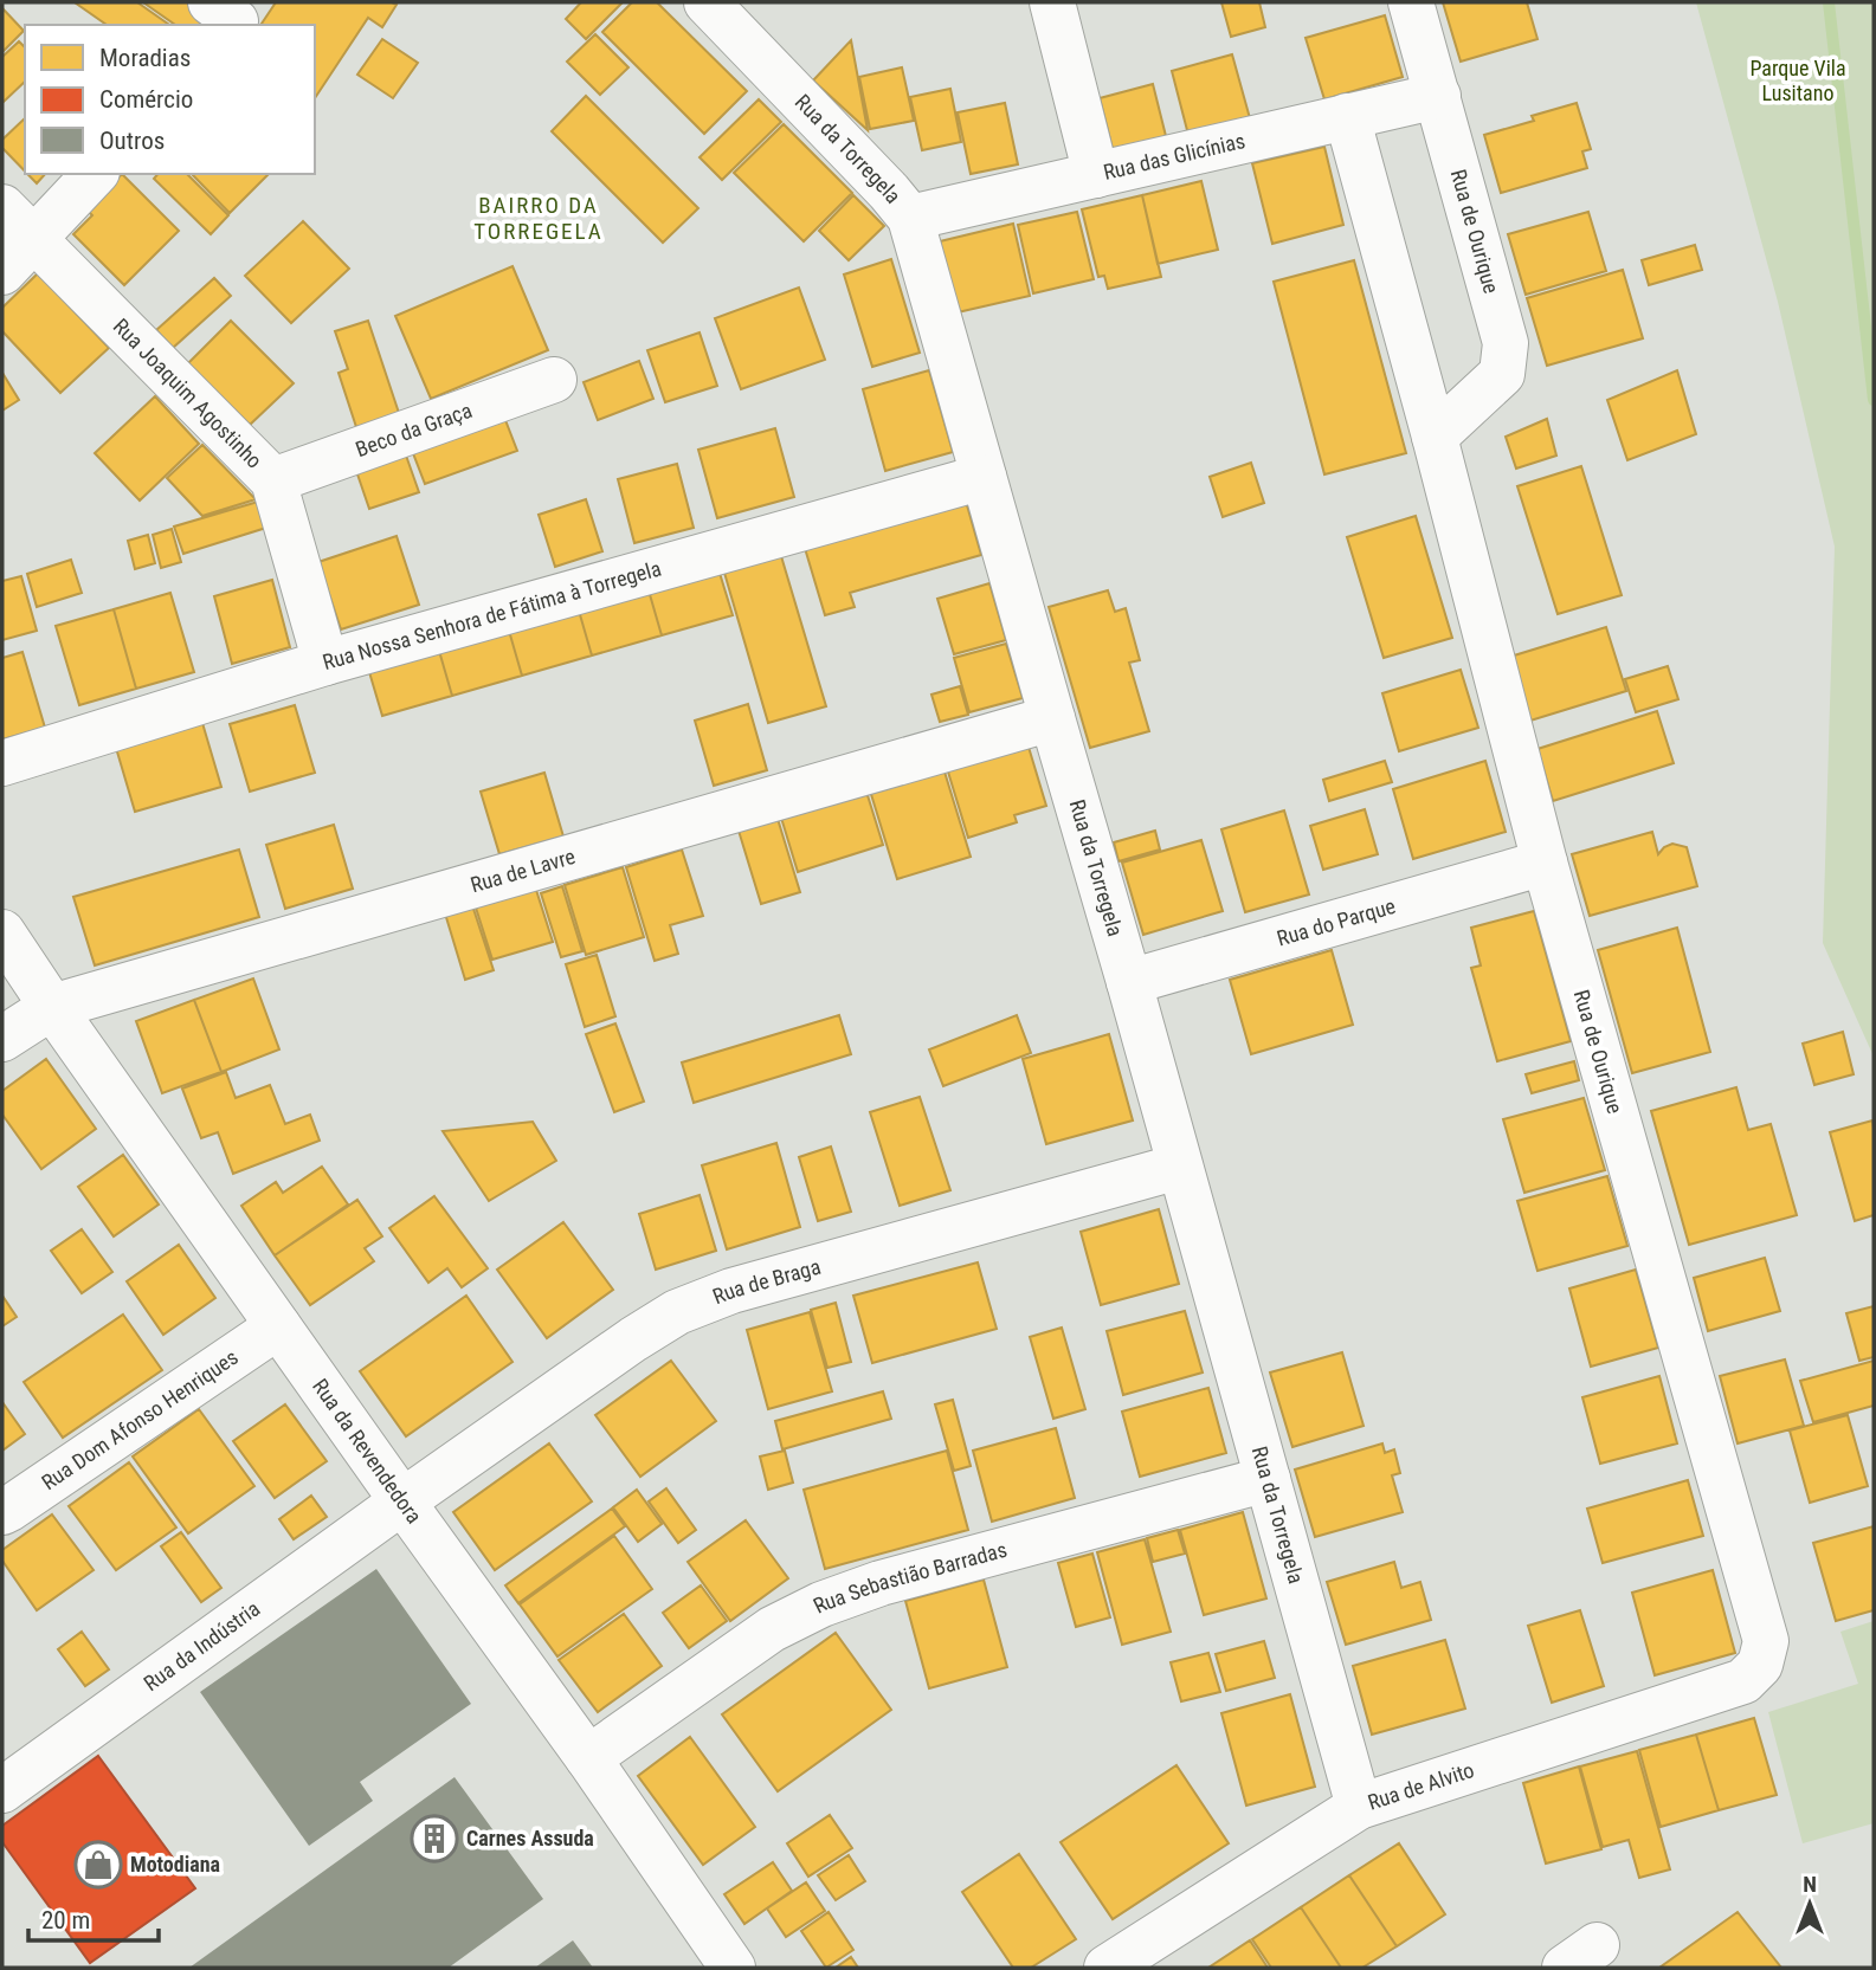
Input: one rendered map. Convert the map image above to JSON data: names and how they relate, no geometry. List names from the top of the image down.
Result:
{
  "streets": {
    "street": [
      "Rua da Torregela",
      "Rua das Glicínias",
      "Rua de Ourique",
      "Rua Joaquim Agostinho",
      "Beco da Graça",
      "Rua Nossa Senhora de Fátima à Torregela",
      "Rua de Lavre",
      "Rua do Parque",
      "Rua de Braga",
      "Rua Dom Afonso Henriques",
      "Rua da Revendedora",
      "Rua Sebastião Barradas",
      "Rua da Indústria",
      "Rua de Alvito"
    ]
  },
  "crossings": [
    ["Rua da Torregela", "Rua das Glicínias"],
    ["Rua da Torregela", "Rua Nossa Senhora de Fátima à Torregela"],
    ["Rua da Torregela", "Rua de Lavre"],
    ["Rua da Torregela", "Rua do Parque"],
    ["Rua da Torregela", "Rua de Braga"],
    ["Rua da Torregela", "Rua Sebastião Barradas"],
    ["Rua da Torregela", "Rua de Alvito"],
    ["Rua das Glicínias", "Rua de Ourique"],
    ["Rua de Ourique", "Rua do Parque"],
    ["Rua de Ourique", "Rua de Alvito"],
    ["Rua Joaquim Agostinho", "Beco da Graça"],
    ["Rua Joaquim Agostinho", "Rua Nossa Senhora de Fátima à Torregela"],
    ["Rua de Lavre", "Rua da Revendedora"],
    ["Rua de Braga", "Rua da Revendedora"],
    ["Rua de Braga", "Rua da Indústria"],
    ["Rua Dom Afonso Henriques", "Rua da Revendedora"],
    ["Rua da Revendedora", "Rua Sebastião Barradas"],
    ["Rua da Revendedora", "Rua da Indústria"]
  ],
  "districts": ["BAIRRO DA TORREGELA"],
  "parks": ["Parque Vila Lusitano"],
  "places": {
    "building": ["Carnes Assuda"],
    "shop": ["Motodiana"]
  },
  "legend": ["Moradias", "Comércio", "Outros"],
  "scale_bar": "20 m",
  "north": "top"
}
